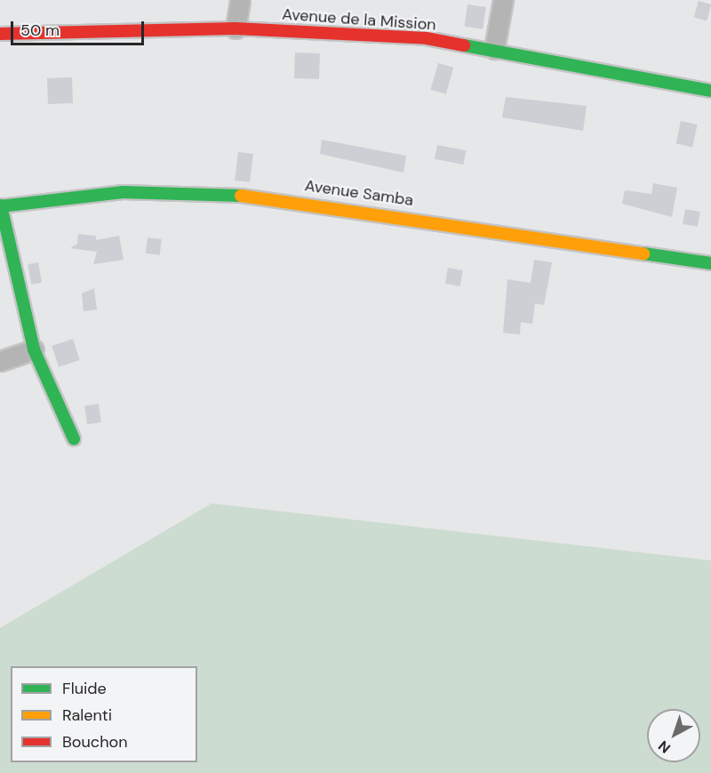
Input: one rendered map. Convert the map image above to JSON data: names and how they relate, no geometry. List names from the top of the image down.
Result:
{
  "streets": {
    "street": ["Avenue de la Mission", "Avenue Samba"]
  },
  "legend": ["Fluide", "Ralenti", "Bouchon"],
  "scale_bar": "50 m",
  "north": "bottom left"
}
